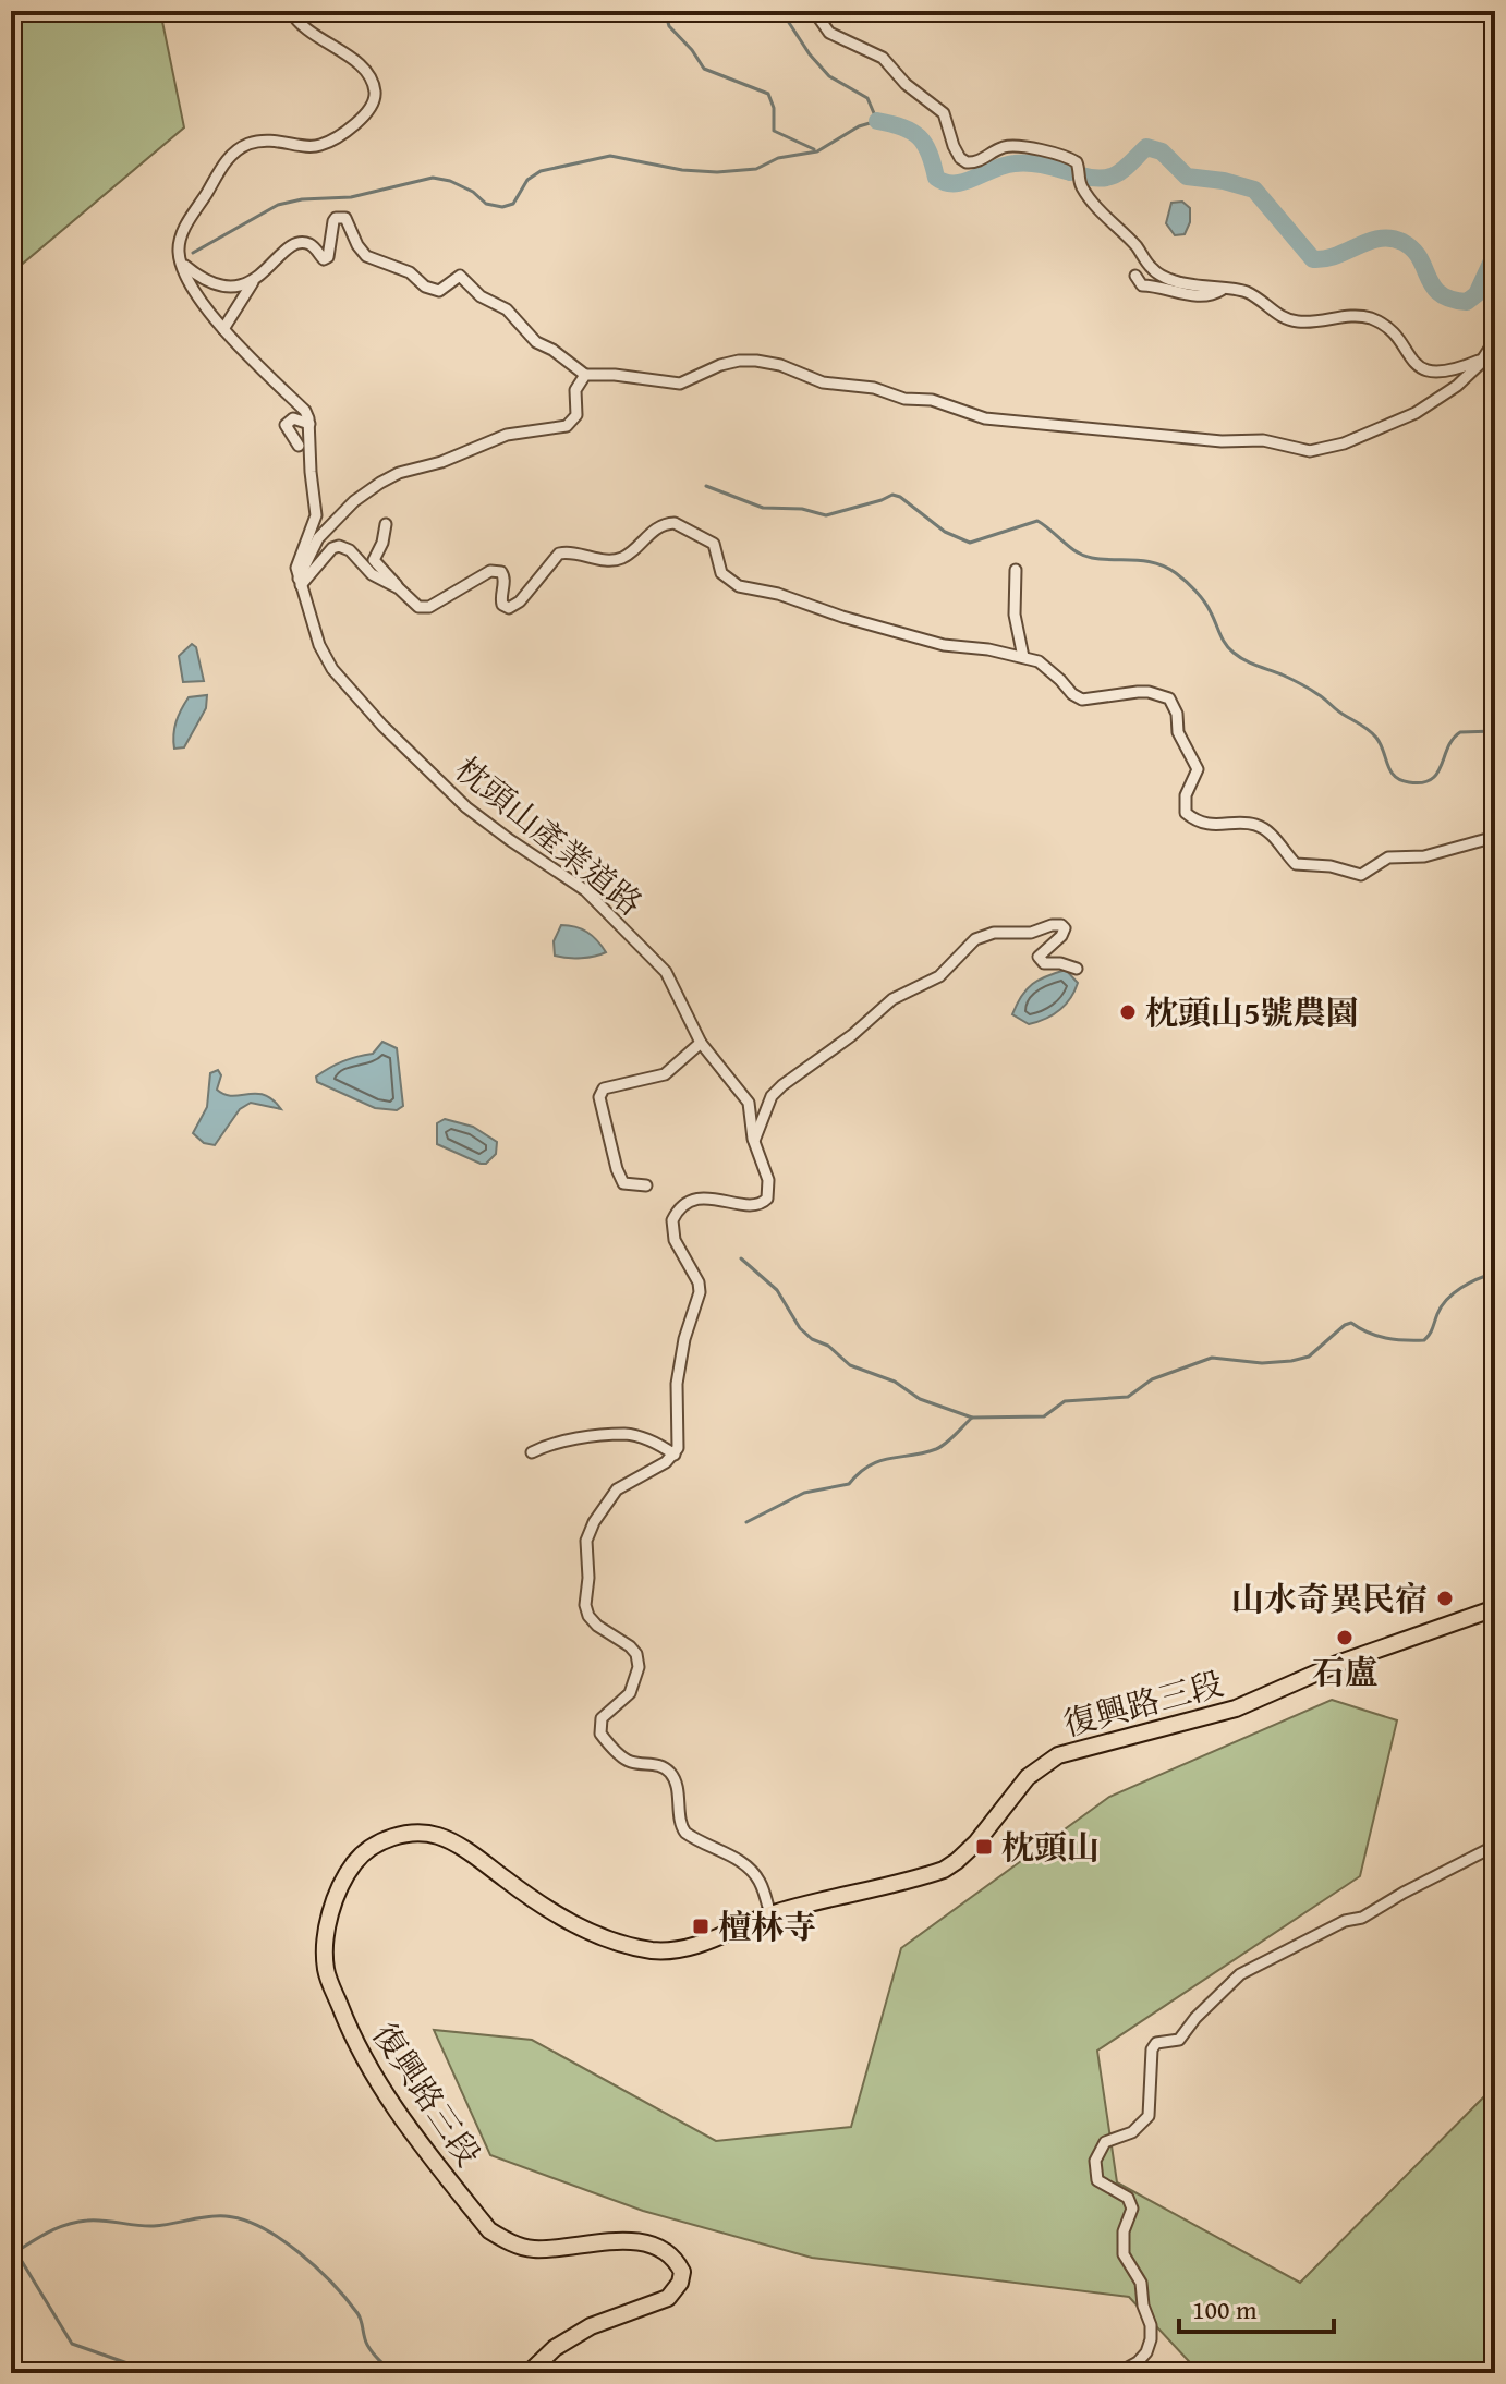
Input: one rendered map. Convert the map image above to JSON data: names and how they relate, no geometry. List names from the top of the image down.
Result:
{
  "streets": {
    "main road": ["復興路三段"],
    "street": ["枕頭山產業道路"]
  },
  "places": {
    "other": ["枕頭山5號農園", "山水奇異民宿", "石盧"],
    "transit": ["枕頭山", "檀林寺"]
  },
  "scale_bar": "100 m"
}
